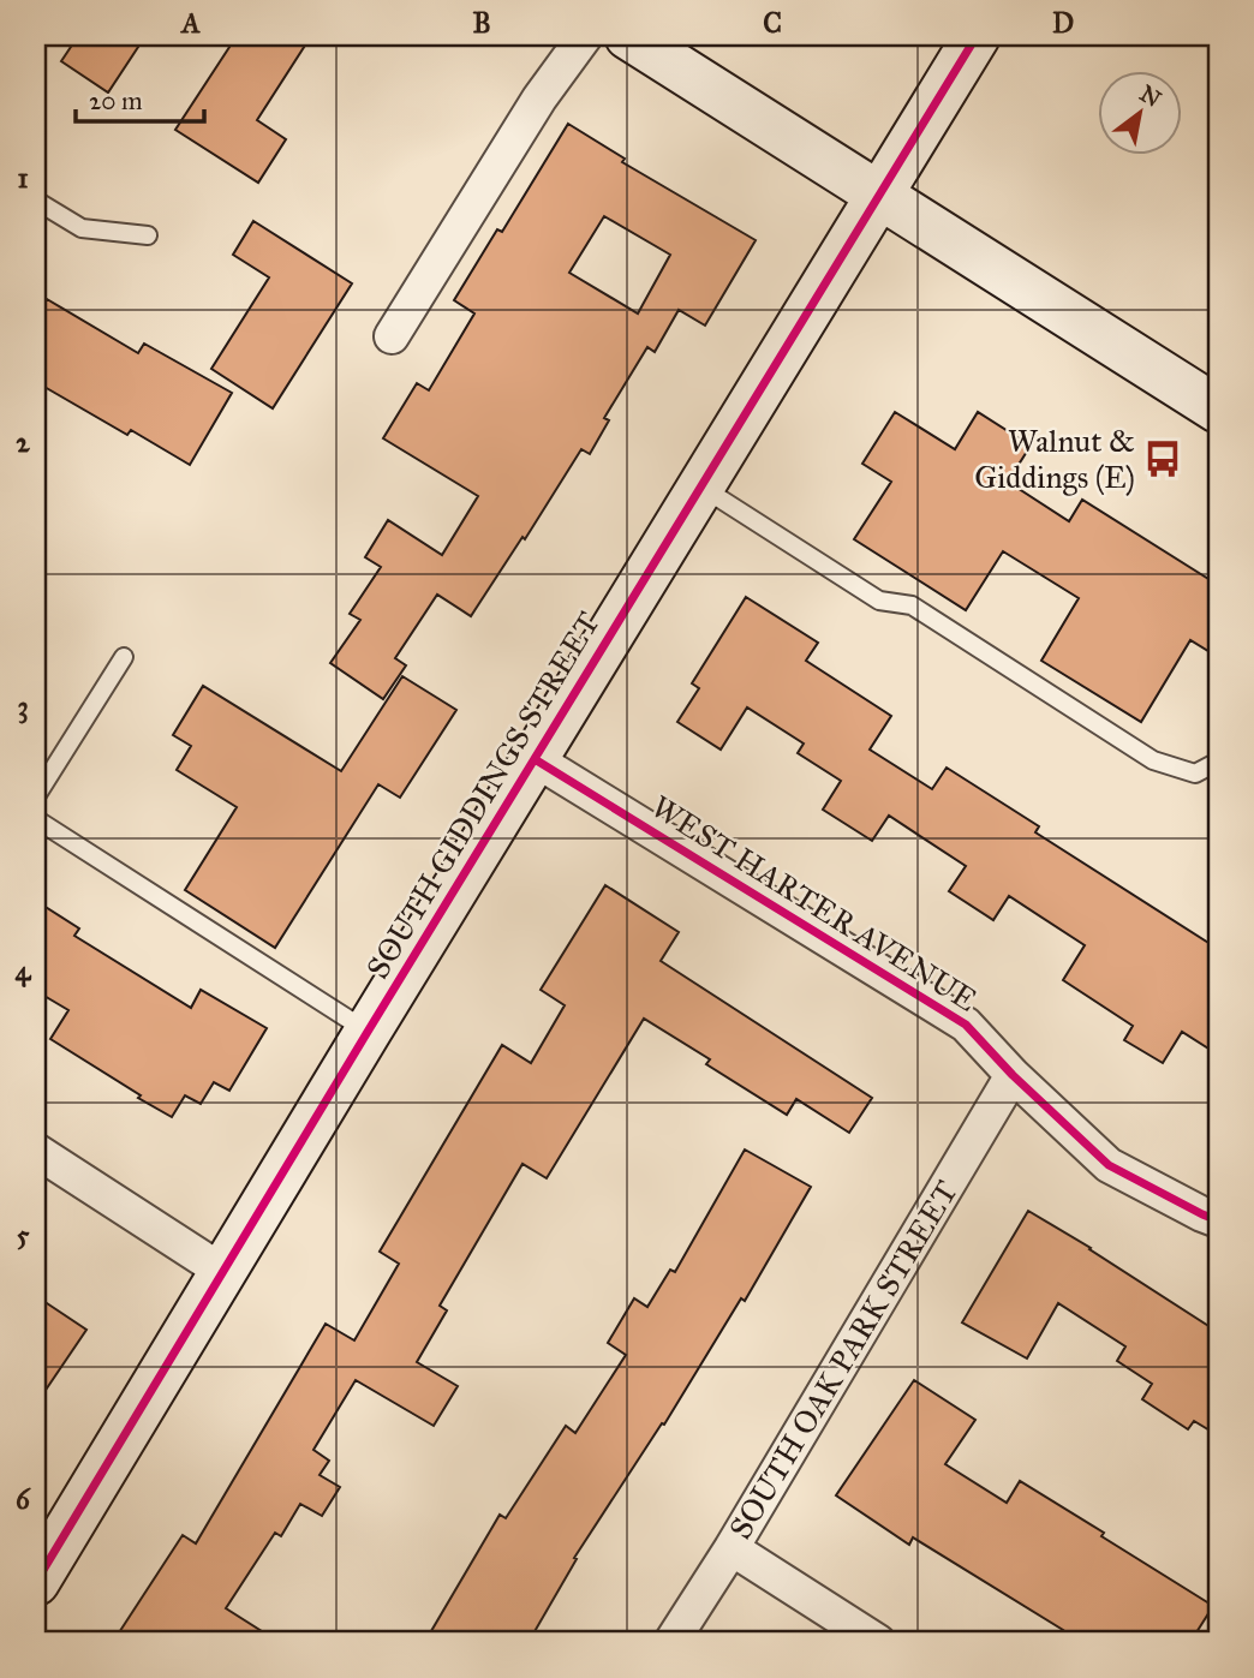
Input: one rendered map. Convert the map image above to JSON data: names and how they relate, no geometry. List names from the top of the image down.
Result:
{
  "streets": {
    "street": ["SOUTH GIDDINGS STREET", "WEST HARTER AVENUE", "SOUTH OAK PARK STREET"]
  },
  "crossings": [
    ["SOUTH GIDDINGS STREET", "WEST HARTER AVENUE"],
    ["WEST HARTER AVENUE", "SOUTH OAK PARK STREET"]
  ],
  "places": {
    "bus stop": ["Walnut & Giddings (E)"]
  },
  "scale_bar": "20 m",
  "north": "top right",
  "grid": {
    "columns": [
      "A",
      "B",
      "C",
      "D"
    ],
    "rows": [
      "1",
      "2",
      "3",
      "4",
      "5",
      "6"
    ]
  }
}
